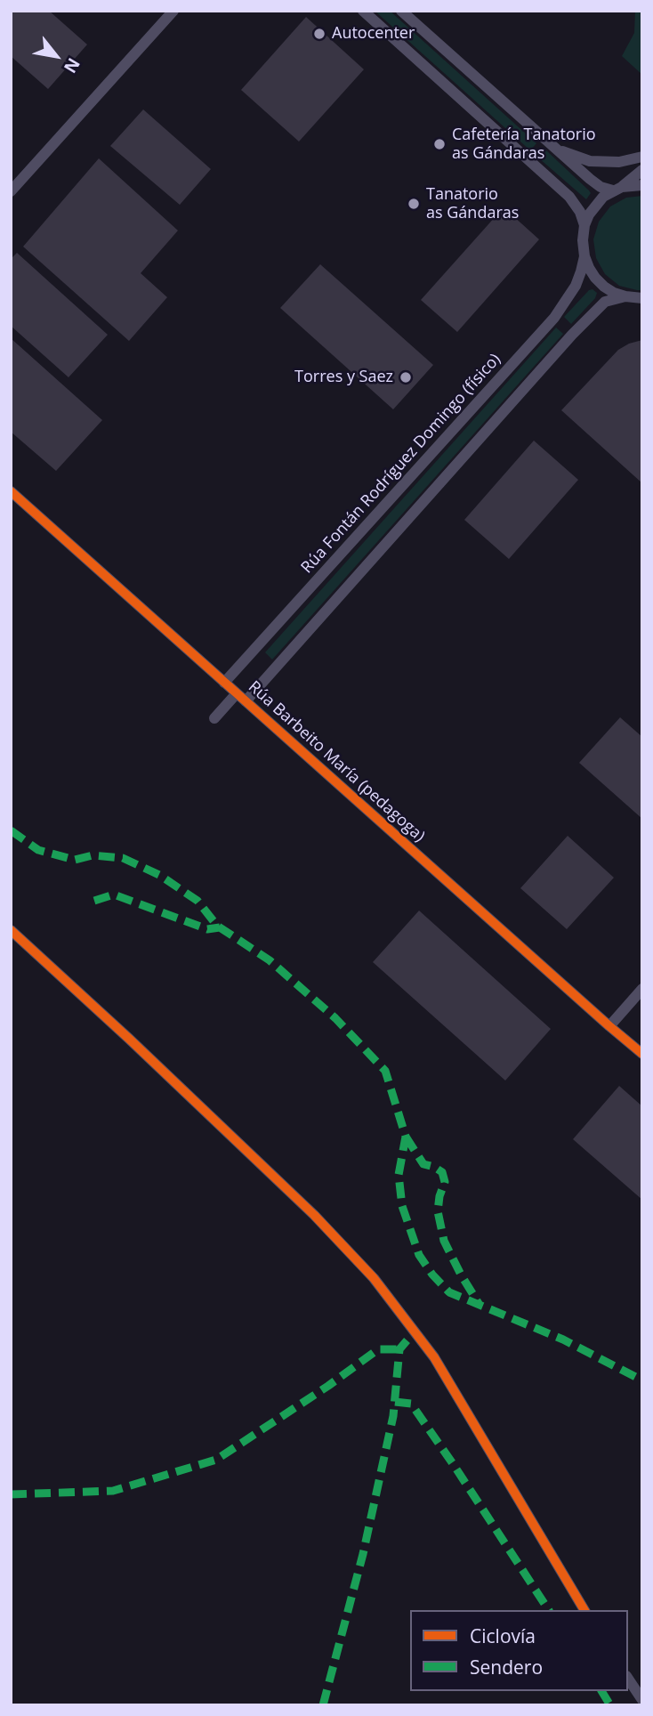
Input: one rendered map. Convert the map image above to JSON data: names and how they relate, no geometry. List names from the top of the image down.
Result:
{
  "streets": {
    "street": ["Rúa Fontán Rodríguez Domingo (físico)", "Rúa Barbeito María (pedagoga)"]
  },
  "crossings": [
    ["Rúa Fontán Rodríguez Domingo (físico)", "Rúa Barbeito María (pedagoga)"]
  ],
  "places": [
    "Autocenter",
    "Cafetería Tanatorio as Gándaras",
    "Tanatorio as Gándaras",
    "Torres y Saez"
  ],
  "legend": ["Ciclovía", "Sendero"],
  "north": "bottom right"
}
